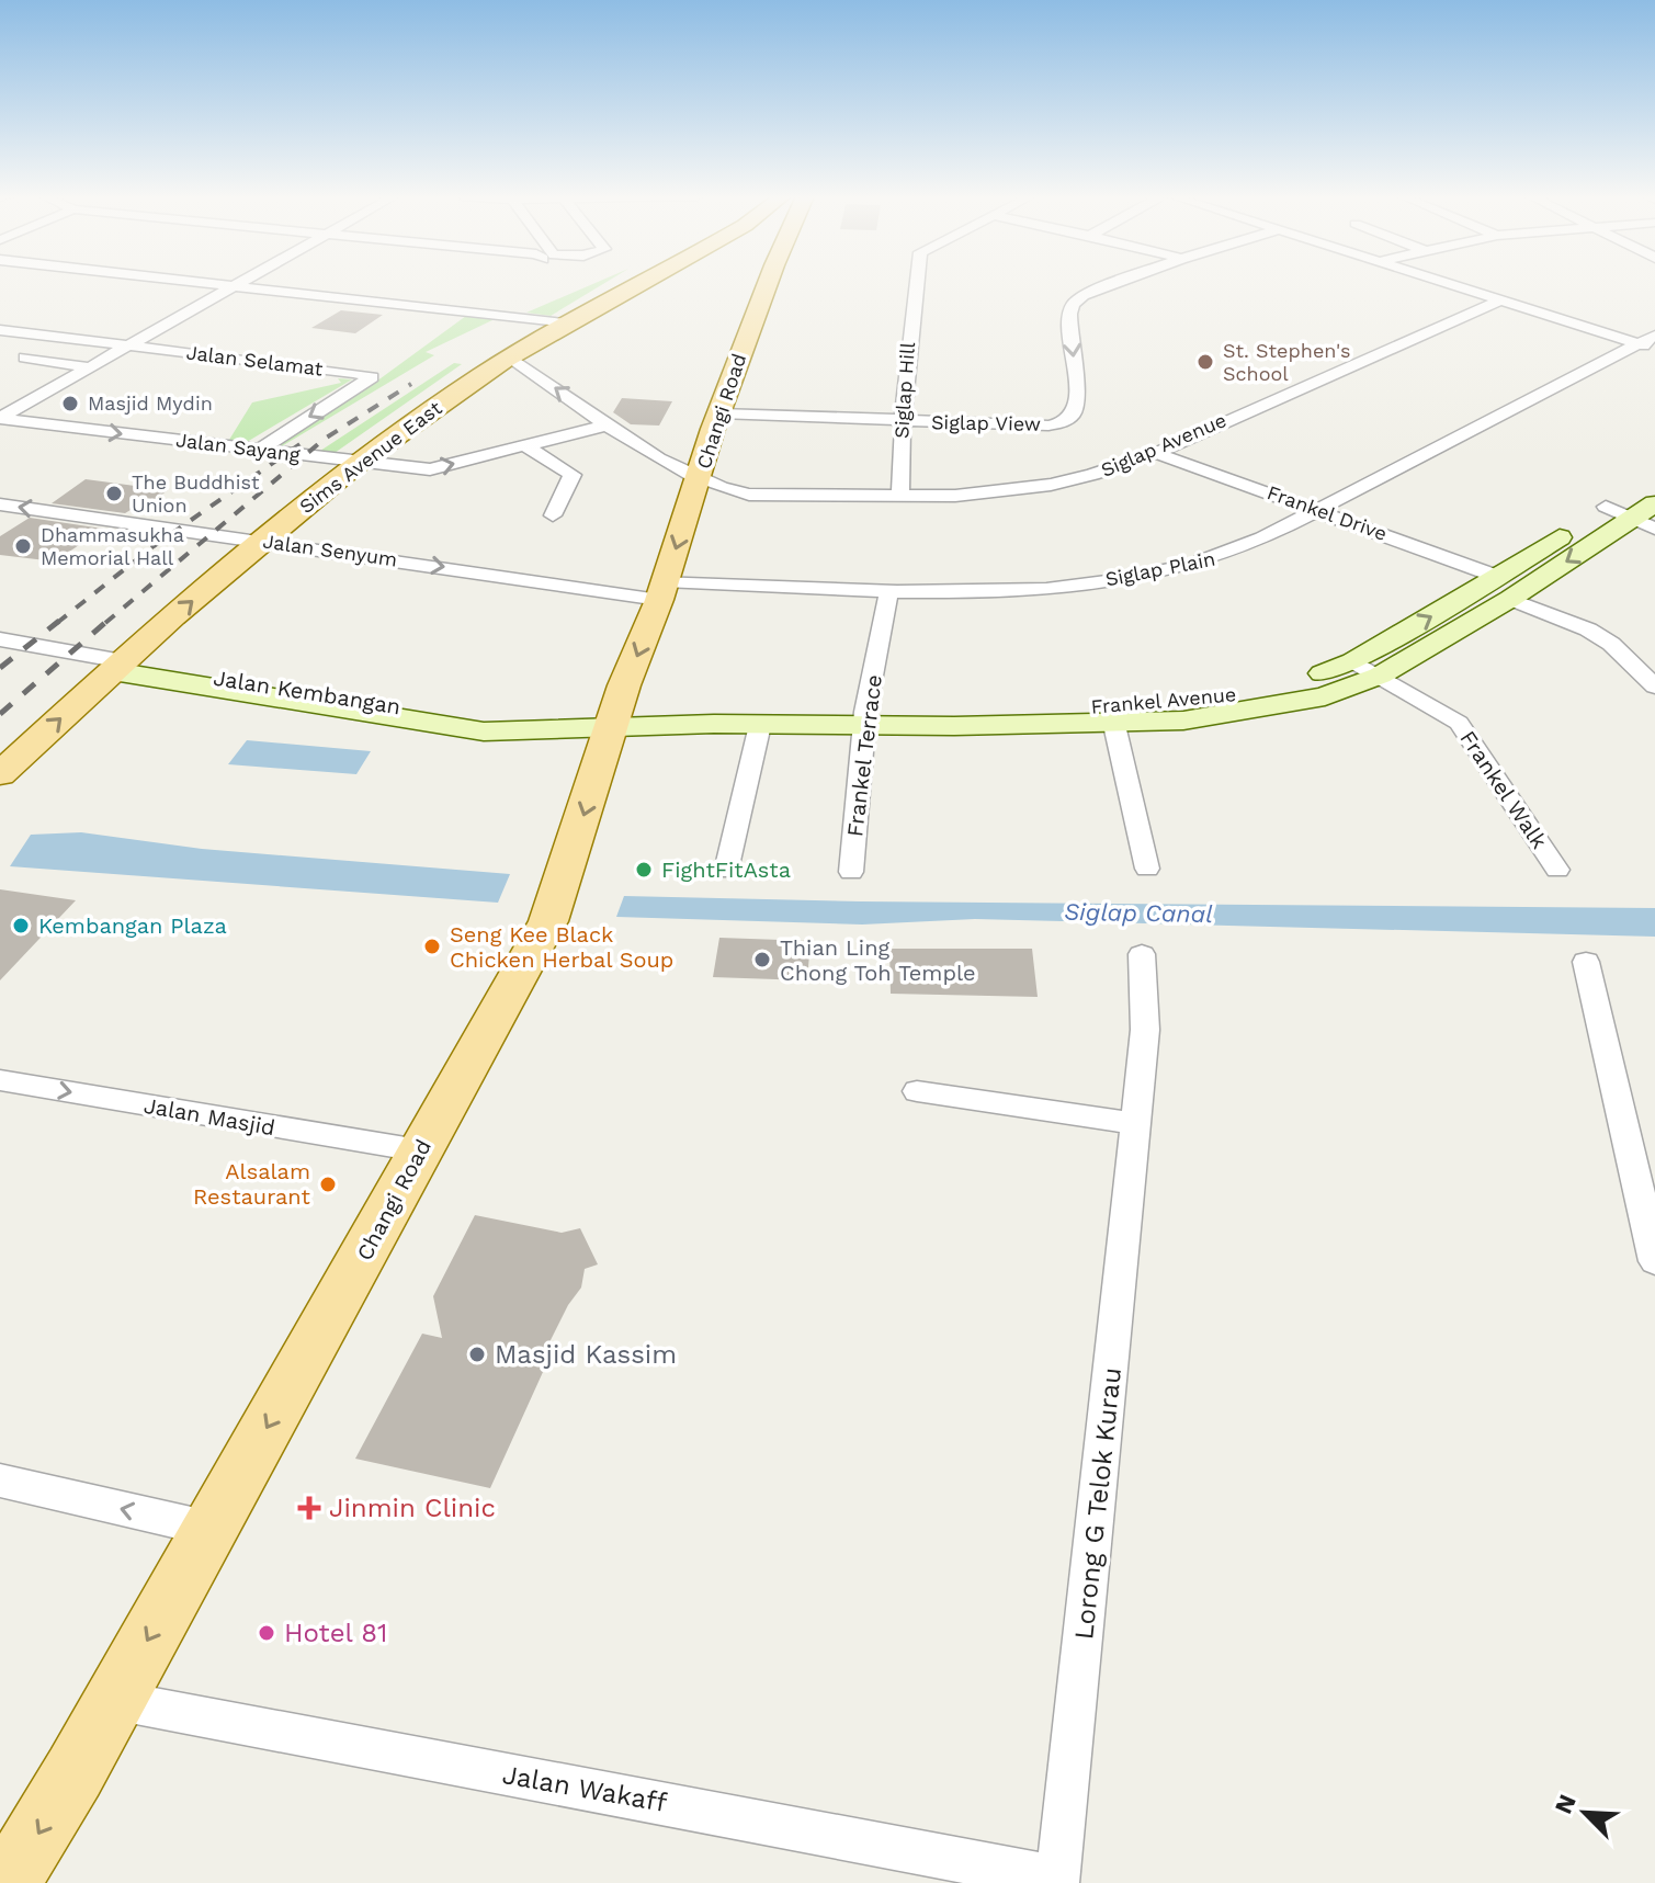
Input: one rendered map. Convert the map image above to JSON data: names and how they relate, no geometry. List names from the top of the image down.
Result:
{
  "streets": {
    "main road": ["Changi Road", "Sims Avenue East"],
    "street": [
      "Jalan Selamat",
      "Siglap Hill",
      "Siglap View",
      "Siglap Avenue",
      "Jalan Sayang",
      "Frankel Drive",
      "Jalan Senyum",
      "Siglap Plain",
      "Jalan Kembangan",
      "Frankel Avenue",
      "Frankel Terrace",
      "Frankel Walk",
      "Jalan Masjid",
      "Lorong G Telok Kurau",
      "Jalan Wakaff"
    ]
  },
  "crossings": [
    ["Jalan Selamat", "Jalan Sayang"],
    ["Siglap Hill", "Siglap View"],
    ["Siglap Hill", "Siglap Avenue"],
    ["Changi Road", "Siglap View"],
    ["Changi Road", "Siglap Avenue"],
    ["Changi Road", "Jalan Sayang"],
    ["Changi Road", "Sims Avenue East"],
    ["Changi Road", "Jalan Senyum"],
    ["Changi Road", "Siglap Plain"],
    ["Changi Road", "Jalan Kembangan"],
    ["Changi Road", "Frankel Avenue"],
    ["Changi Road", "Jalan Masjid"],
    ["Changi Road", "Jalan Wakaff"],
    ["Siglap Avenue", "Frankel Drive"],
    ["Jalan Sayang", "Sims Avenue East"],
    ["Sims Avenue East", "Jalan Senyum"],
    ["Sims Avenue East", "Jalan Kembangan"],
    ["Frankel Drive", "Siglap Plain"],
    ["Frankel Drive", "Frankel Avenue"],
    ["Jalan Senyum", "Siglap Plain"],
    ["Siglap Plain", "Frankel Terrace"],
    ["Jalan Kembangan", "Frankel Avenue"],
    ["Frankel Avenue", "Frankel Terrace"],
    ["Frankel Avenue", "Frankel Walk"],
    ["Lorong G Telok Kurau", "Jalan Wakaff"]
  ],
  "one_way": ["Changi Road", "Sims Avenue East", "Jalan Masjid"],
  "water": ["Siglap Canal"],
  "places": {
    "other": [
      "St. Stephen's School",
      "Masjid Mydin",
      "The Buddhist Union",
      "Dhammasukha Memorial Hall",
      "FightFitAsta",
      "Kembangan Plaza",
      "Seng Kee Black Chicken Herbal Soup",
      "Thian Ling Chong Toh Temple",
      "Alsalam Restaurant",
      "Masjid Kassim",
      "Hotel 81"
    ],
    "health": ["Jinmin Clinic"]
  },
  "north": "top left"
}
